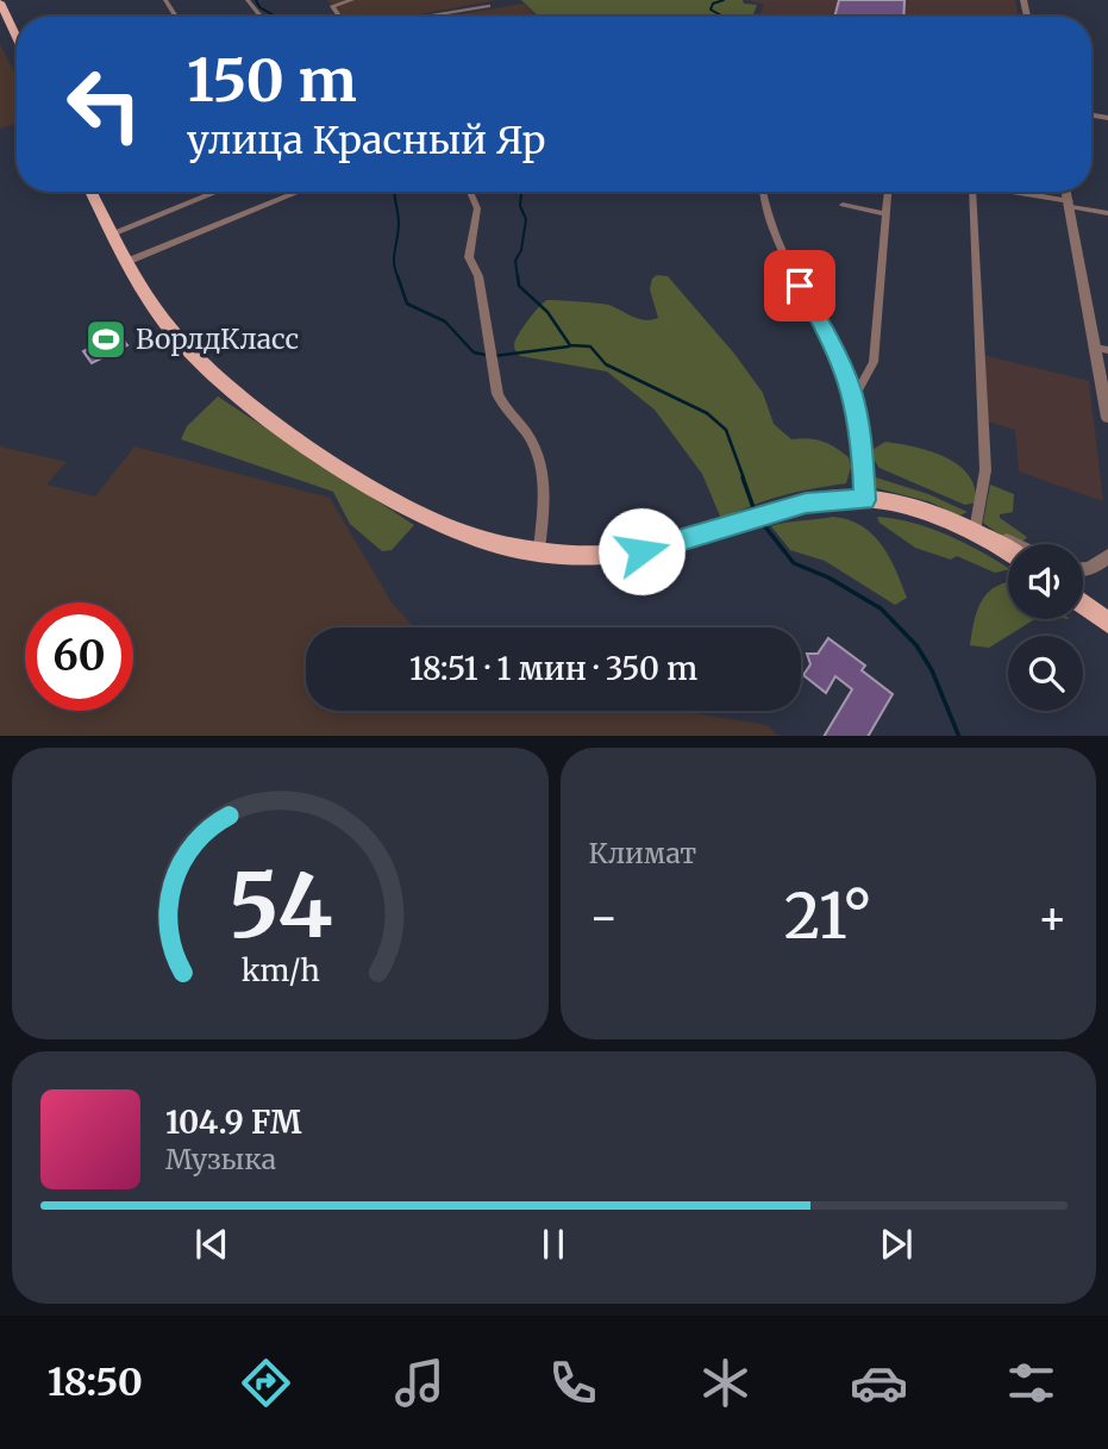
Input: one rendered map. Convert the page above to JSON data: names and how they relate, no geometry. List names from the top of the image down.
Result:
{
  "places": {
    "sports": ["ВорлдКласс"]
  },
  "page": {
    "turn": ["150 m", "улица Красный Яр"],
    "limit": "60",
    "trip": "18:51 · 1 мин · 350 m",
    "tile": "Климат",
    "heat": ["−", "21°", "+"],
    "song": ["104.9 FM", "Музыка"],
    "tabs": "18:50",
    "gauge": ["54", "km/h"]
  }
}
